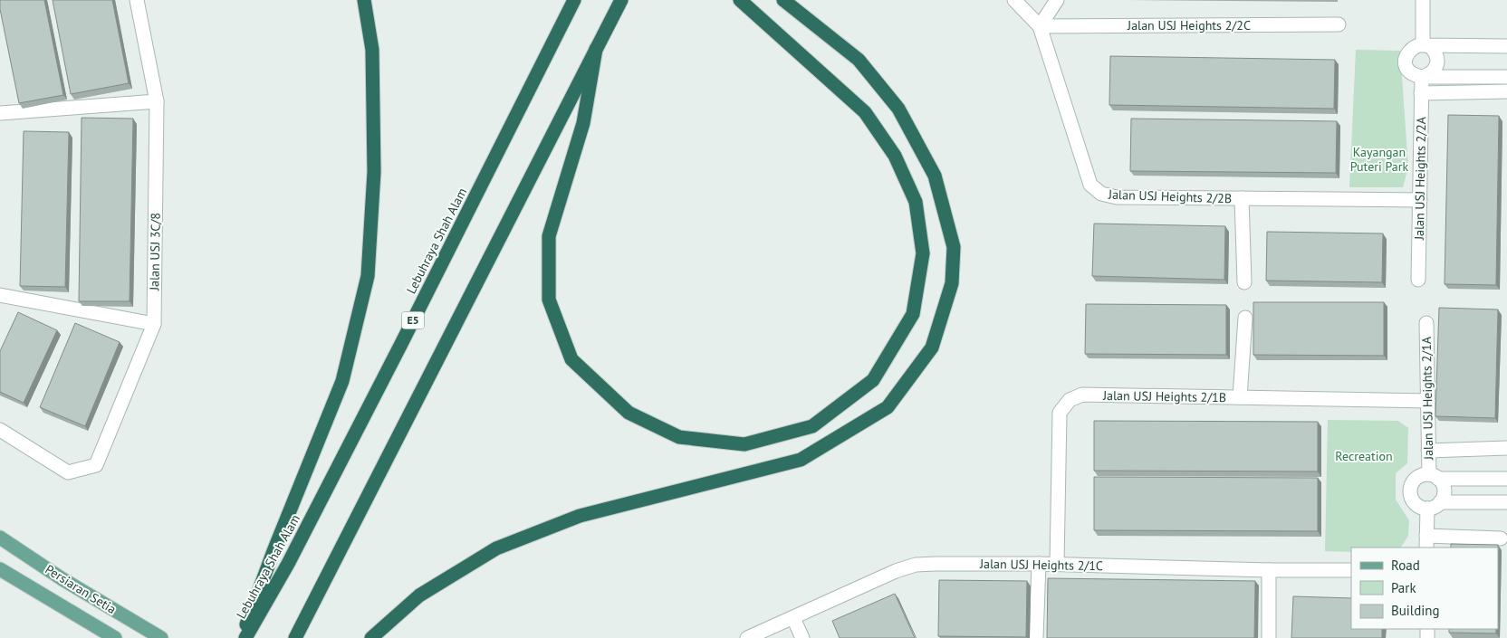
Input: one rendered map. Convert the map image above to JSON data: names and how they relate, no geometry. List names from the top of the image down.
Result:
{
  "streets": {
    "highway": ["Lebuhraya Shah Alam", "E5"],
    "main road": ["Persiaran Setia"],
    "street": [
      "Jalan USJ Heights 2/2C",
      "Jalan USJ Heights 2/2A",
      "Jalan USJ Heights 2/2B",
      "Jalan USJ 3C/8",
      "Jalan USJ Heights 2/1B",
      "Jalan USJ Heights 2/1A",
      "Jalan USJ Heights 2/1C"
    ]
  },
  "crossings": [
    ["Jalan USJ Heights 2/2C", "Jalan USJ Heights 2/2B"],
    ["Jalan USJ Heights 2/2A", "Jalan USJ Heights 2/2B"],
    ["Jalan USJ Heights 2/1B", "Jalan USJ Heights 2/1A"],
    ["Jalan USJ Heights 2/1B", "Jalan USJ Heights 2/1C"]
  ],
  "parks": ["Kayangan Puteri Park", "Recreation"],
  "legend": ["Road", "Park", "Building"]
}
